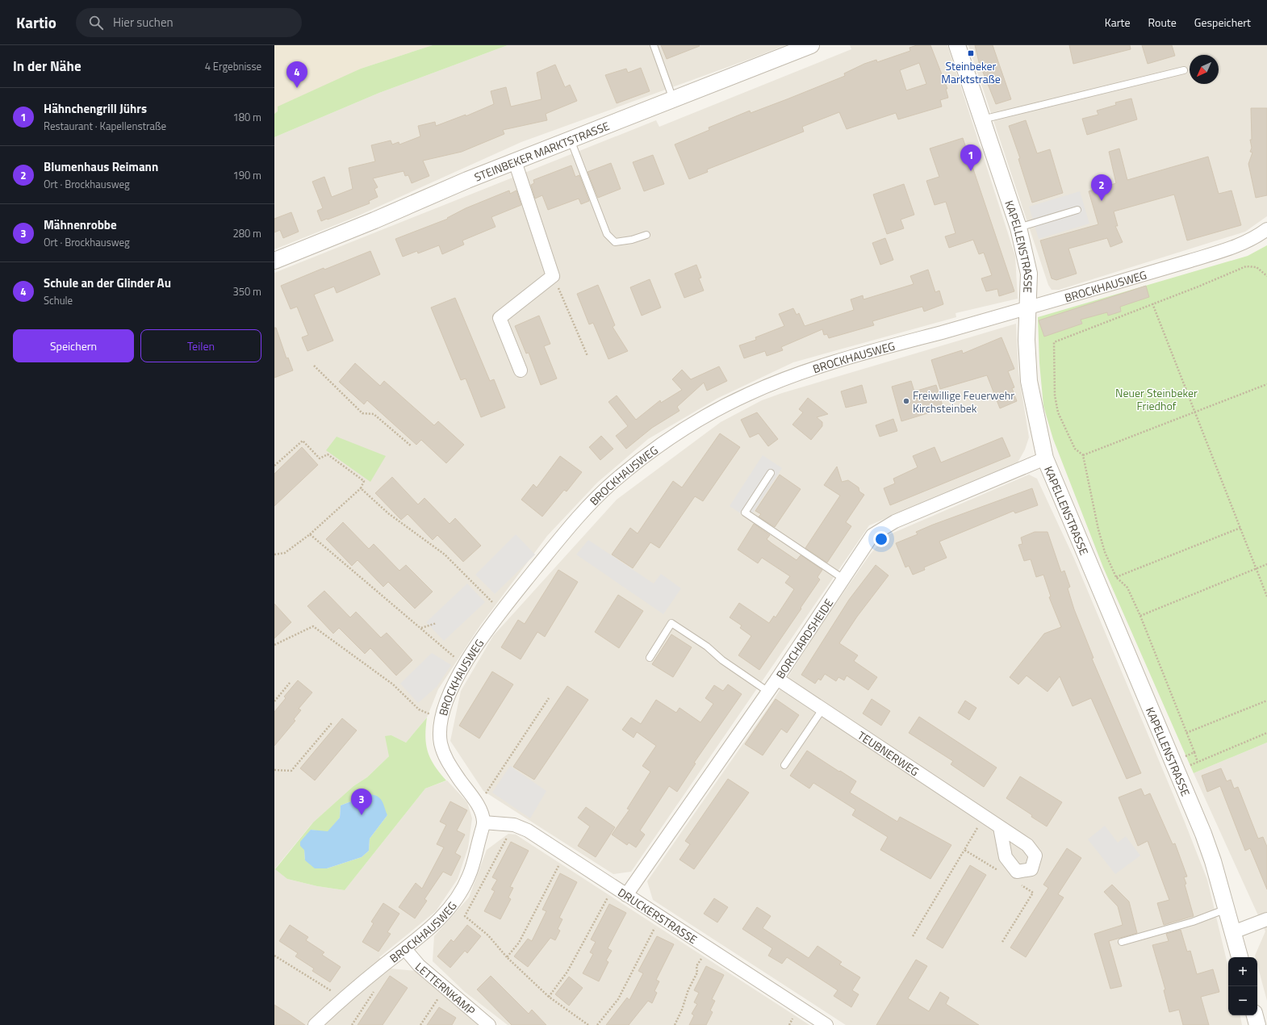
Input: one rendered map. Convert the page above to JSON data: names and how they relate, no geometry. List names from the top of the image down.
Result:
{
  "streets": {
    "street": [
      "STEINBEKER MARKTSTRASSE",
      "KAPELLENSTRASSE",
      "BROCKHAUSWEG",
      "BORCHARDSHEIDE",
      "TEUBNERWEG",
      "DRUCKERSTRASSE",
      "LETTERNKAMP"
    ]
  },
  "crossings": [
    ["KAPELLENSTRASSE", "BROCKHAUSWEG"],
    ["KAPELLENSTRASSE", "BORCHARDSHEIDE"],
    ["BROCKHAUSWEG", "DRUCKERSTRASSE"],
    ["BROCKHAUSWEG", "LETTERNKAMP"],
    ["BORCHARDSHEIDE", "TEUBNERWEG"],
    ["BORCHARDSHEIDE", "DRUCKERSTRASSE"]
  ],
  "parks": ["Neuer Steinbeker Friedhof"],
  "places": {
    "transit": ["Steinbeker Marktstraße"],
    "other": ["Freiwillige Feuerwehr Kirchsteinbek"]
  },
  "north": "bottom left",
  "page": {
    "header": "Kartio",
    "search": "Hier suchen",
    "nav": ["Karte", "Route", "Gespeichert"],
    "heading": ["In der Nähe", "4 Ergebnisse"],
    "pins": [
      "4",
      "1",
      "2",
      "3"
    ],
    "list": [
      {
        "mark": "1",
        "name": "Hähnchengrill Jührs",
        "note": "Restaurant · Kapellenstraße",
        "value": "180 m"
      },
      {
        "mark": "2",
        "name": "Blumenhaus Reimann",
        "note": "Ort · Brockhausweg",
        "value": "190 m"
      },
      {
        "mark": "3",
        "name": "Mähnenrobbe",
        "note": "Ort · Brockhausweg",
        "value": "280 m"
      },
      {
        "mark": "4",
        "name": "Schule an der Glinder Au",
        "note": "Schule",
        "value": "350 m"
      }
    ],
    "buttons": ["Speichern", "Teilen"],
    "map_buttons": ["+", "−"]
  }
}
